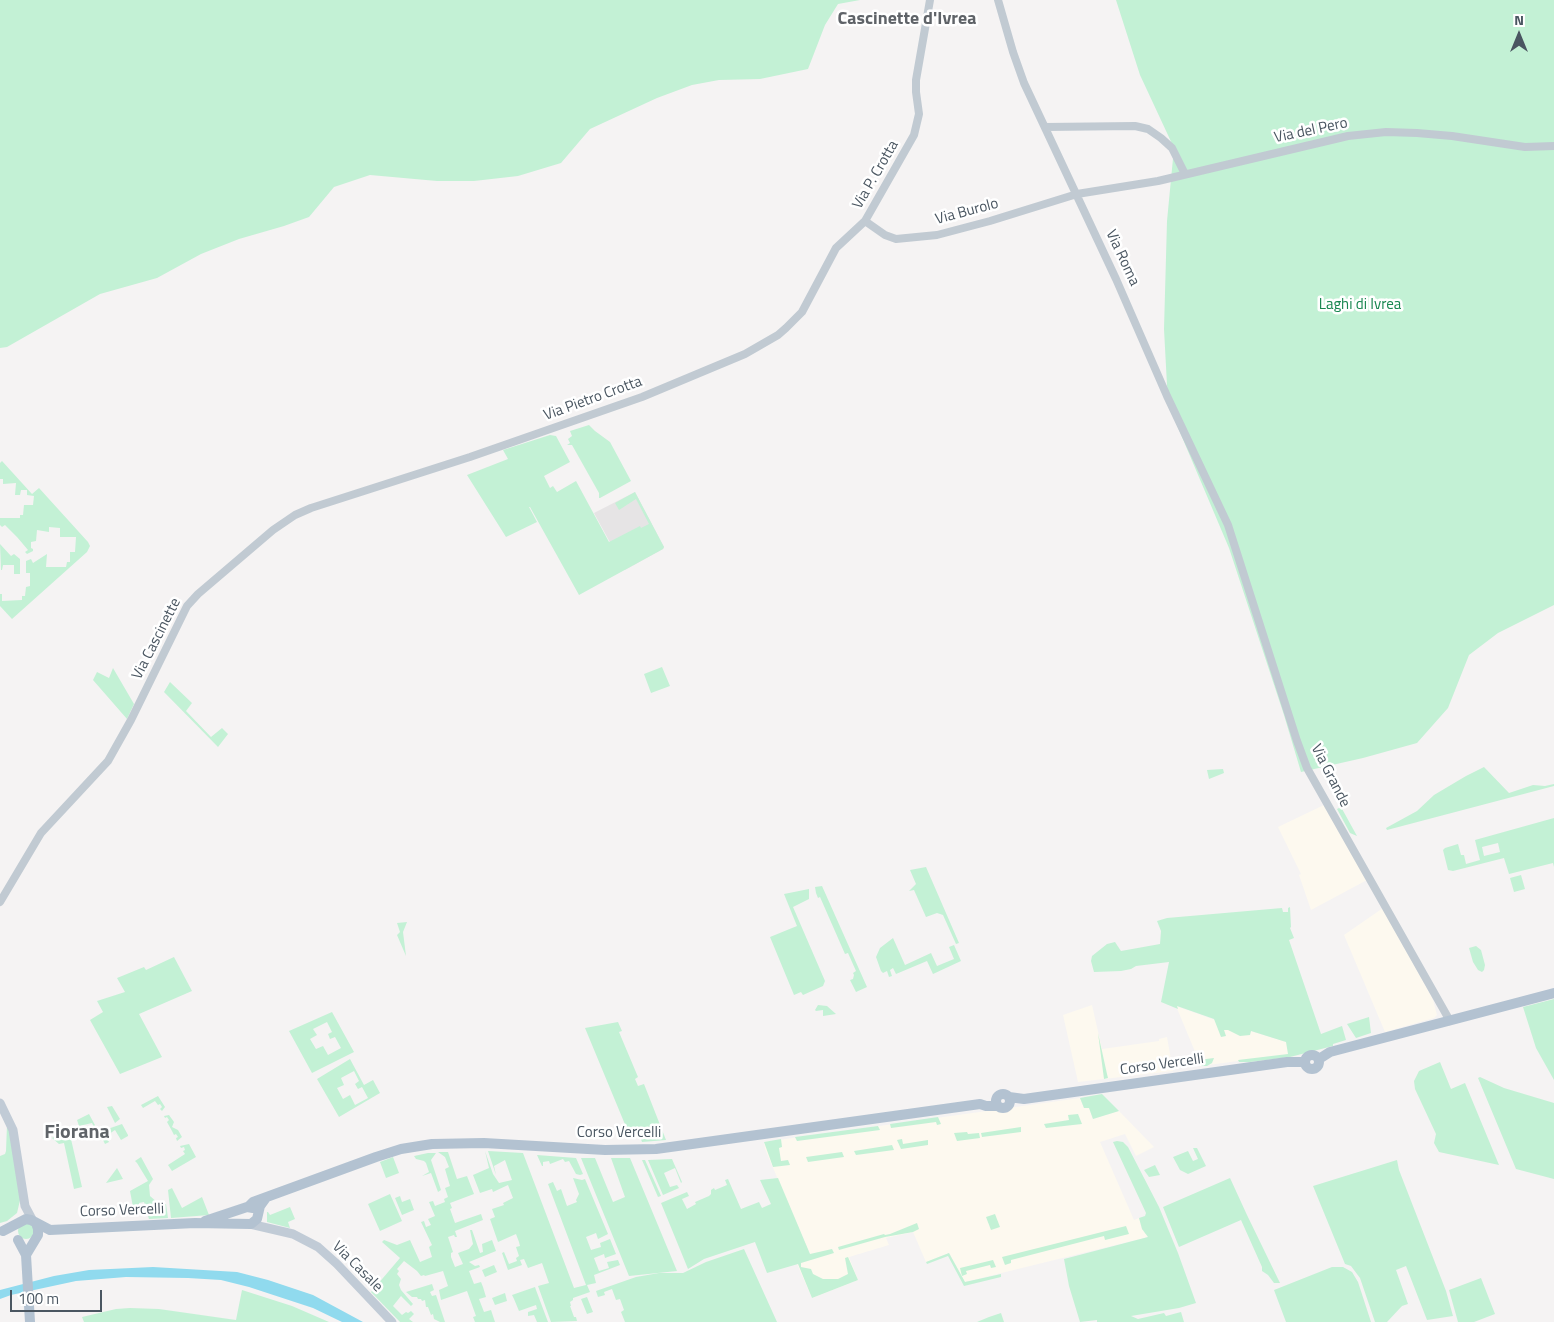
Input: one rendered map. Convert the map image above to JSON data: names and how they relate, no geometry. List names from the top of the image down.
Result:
{
  "streets": {
    "main road": ["Corso Vercelli", "Via Casale"],
    "street": [
      "Via del Pero",
      "Via P. Crotta",
      "Via Burolo",
      "Via Roma",
      "Via Pietro Crotta",
      "Via Cascinette",
      "Via Grande"
    ]
  },
  "crossings": [
    ["Via del Pero", "Via Burolo"],
    ["Via del Pero", "Via Roma"],
    ["Via P. Crotta", "Via Burolo"],
    ["Via P. Crotta", "Via Pietro Crotta"],
    ["Via Burolo", "Via Roma"],
    ["Via Roma", "Via Grande"],
    ["Via Pietro Crotta", "Via Cascinette"],
    ["Via Grande", "Corso Vercelli"],
    ["Corso Vercelli", "Via Casale"]
  ],
  "districts": ["Cascinette d'Ivrea", "Fiorana"],
  "parks": ["Laghi di Ivrea"],
  "scale_bar": "100 m",
  "north": "top"
}
